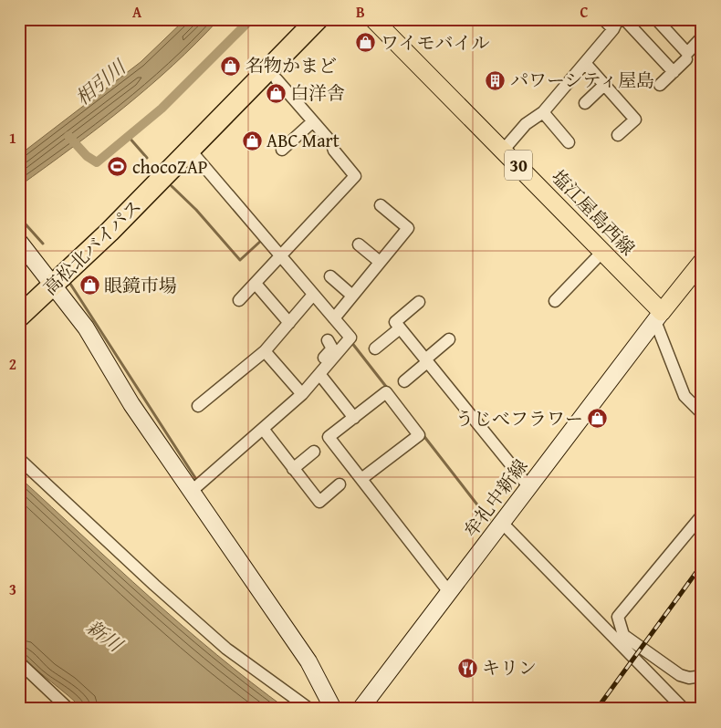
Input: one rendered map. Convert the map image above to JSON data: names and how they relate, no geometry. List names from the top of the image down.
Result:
{
  "streets": {
    "highway": ["高松北バイパス"],
    "main road": ["30", "塩江屋島西線", "牟礼中新線"]
  },
  "crossings": [
    ["塩江屋島西線", "牟礼中新線"]
  ],
  "water": ["相引川", "新川"],
  "places": {
    "shop": [
      "ワイモバイル",
      "名物かまど",
      "白洋舎",
      "ABC Mart",
      "眼鏡市場",
      "うじべフラワー"
    ],
    "building": ["パワーシティ屋島"],
    "sports": ["chocoZAP"],
    "restaurant": ["キリン"]
  },
  "grid": {
    "columns": ["A", "B", "C"],
    "rows": ["1", "2", "3"]
  }
}
